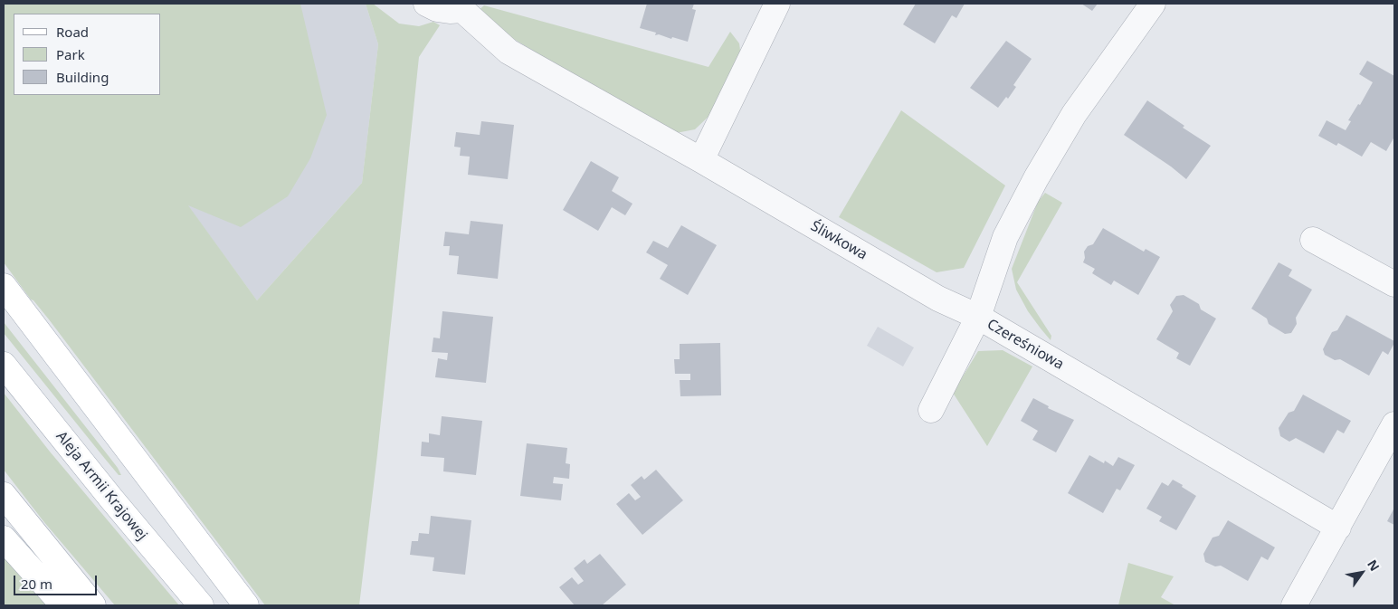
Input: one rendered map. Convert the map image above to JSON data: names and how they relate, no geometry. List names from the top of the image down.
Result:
{
  "streets": {
    "main road": ["Aleja Armii Krajowej"],
    "street": ["Śliwkowa", "Czereśniowa"]
  },
  "crossings": [
    ["Śliwkowa", "Czereśniowa"]
  ],
  "legend": ["Road", "Park", "Building"],
  "scale_bar": "20 m",
  "north": "top right"
}
